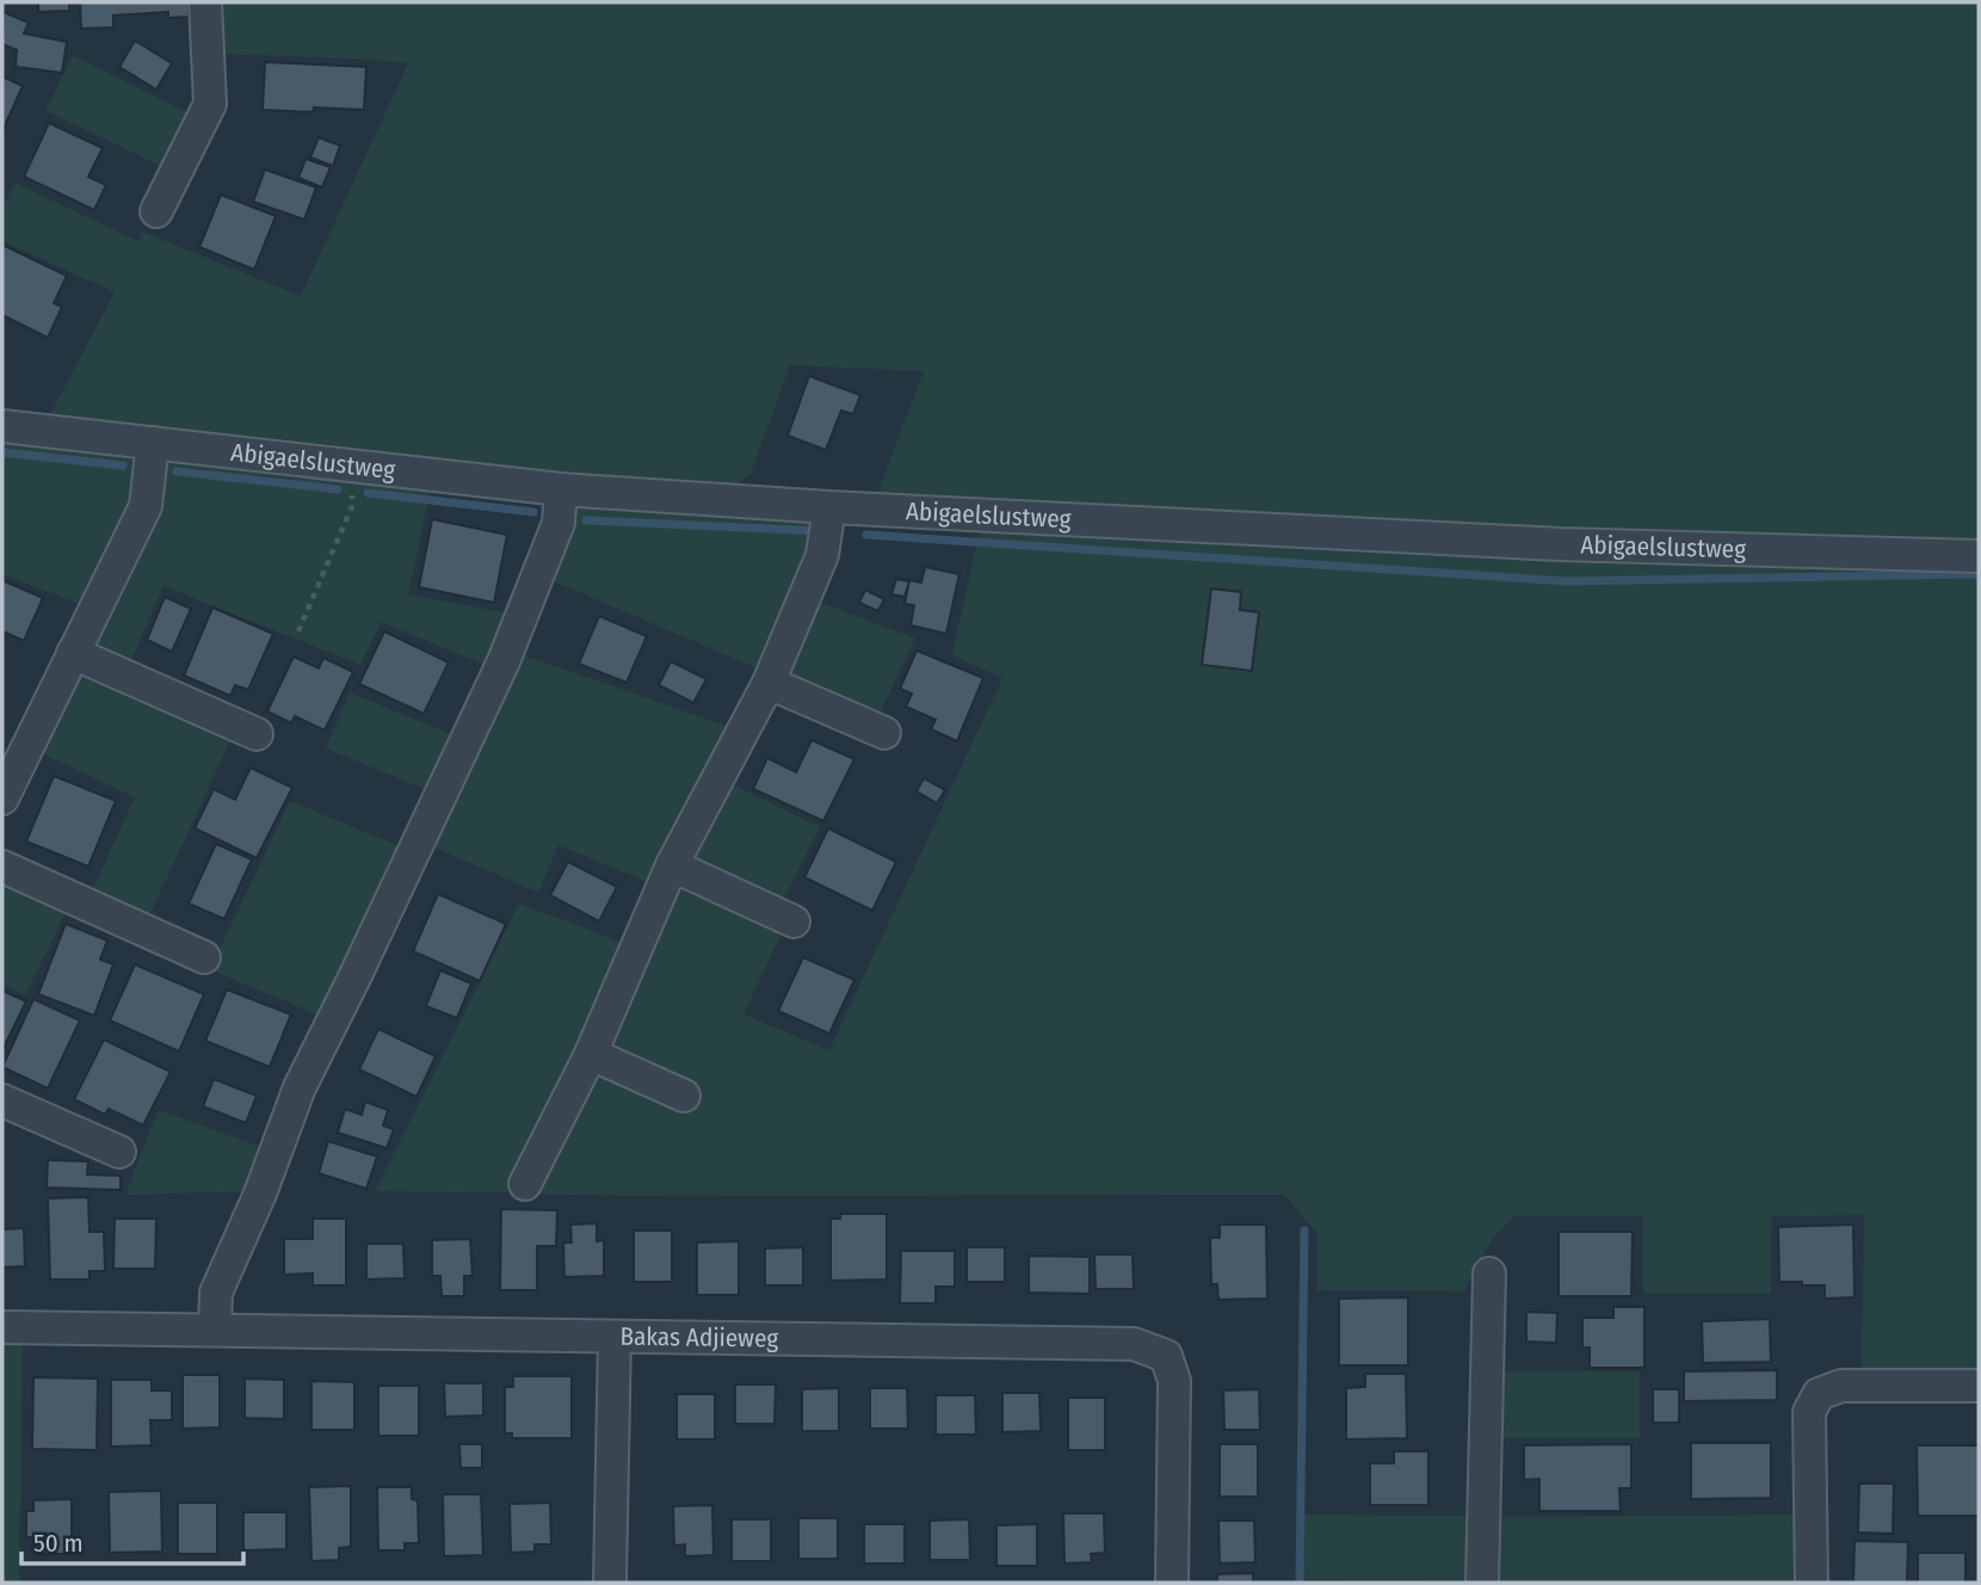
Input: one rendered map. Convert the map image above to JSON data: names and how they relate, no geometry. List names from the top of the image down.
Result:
{
  "streets": {
    "street": ["Abigaelslustweg", "Bakas Adjieweg"]
  },
  "scale_bar": "50 m"
}
